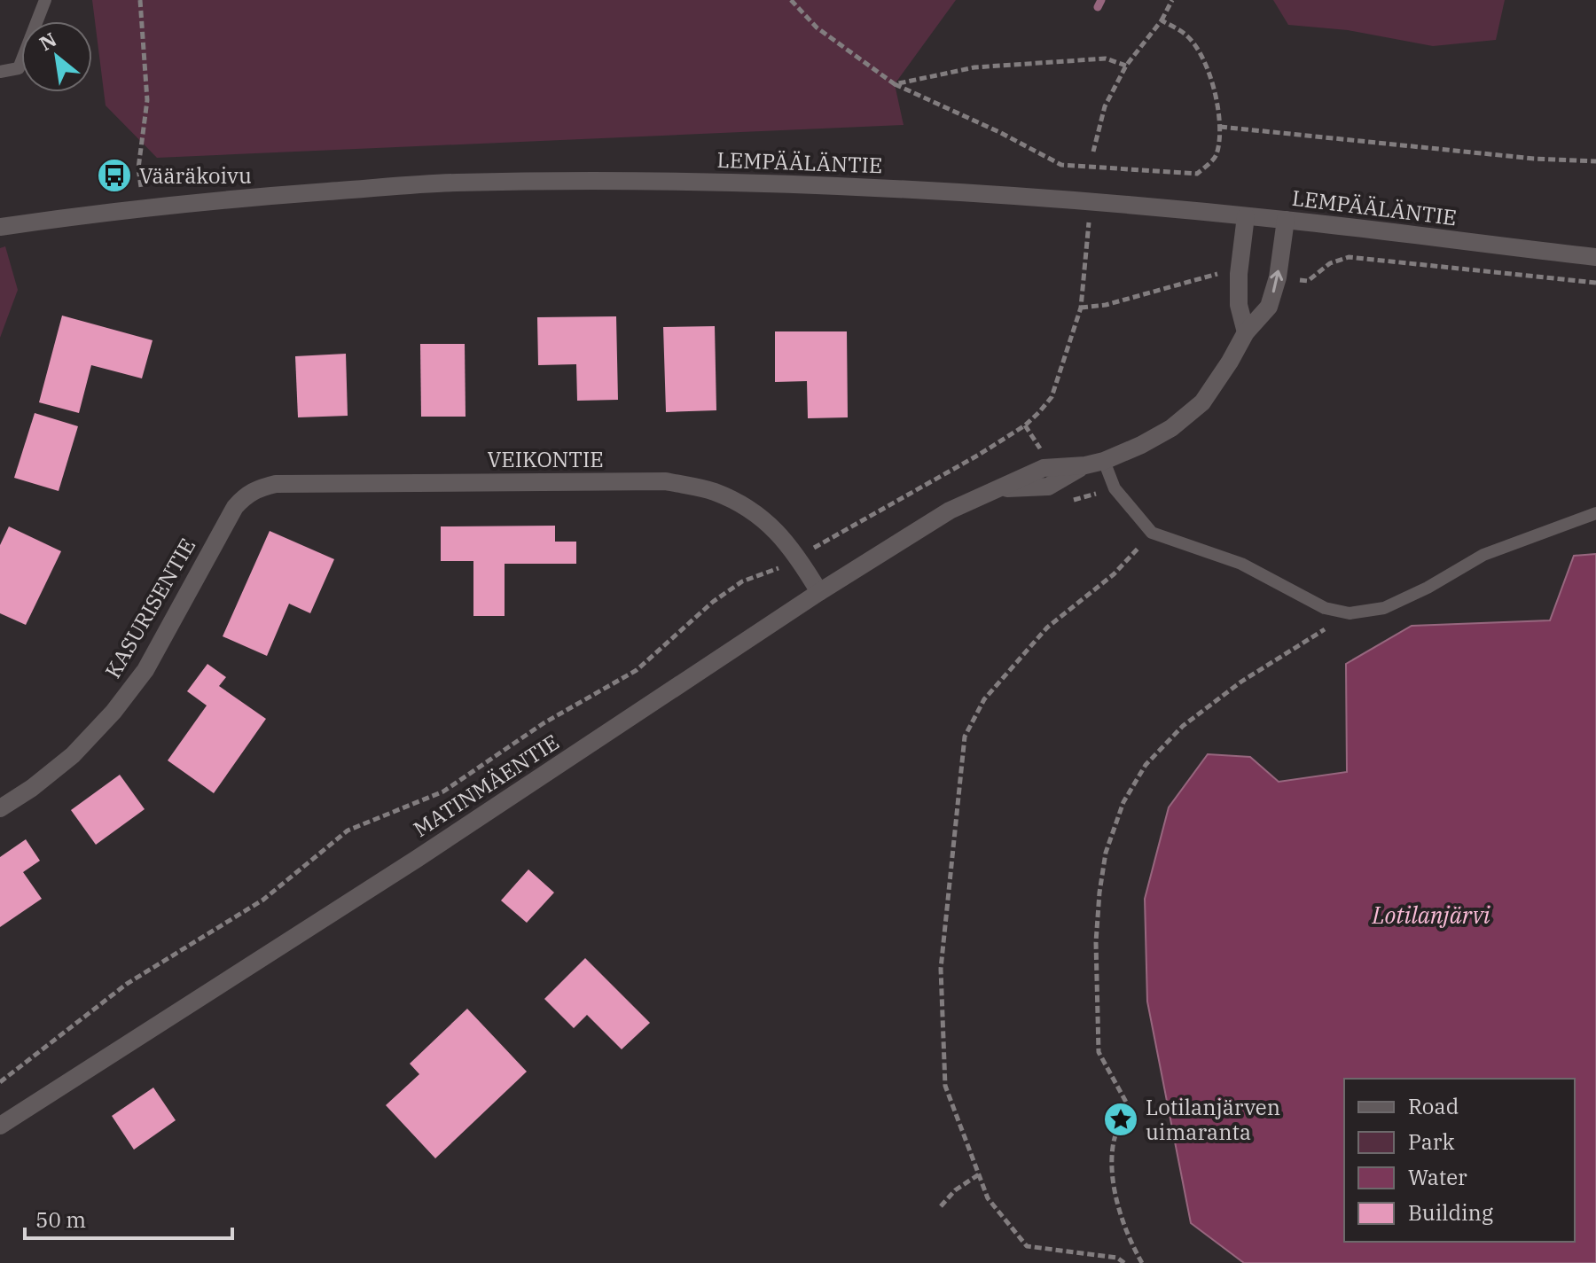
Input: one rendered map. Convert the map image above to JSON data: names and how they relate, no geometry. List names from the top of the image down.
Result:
{
  "streets": {
    "street": [
      "LEMPÄÄLÄNTIE",
      "VEIKONTIE",
      "KASURISENTIE",
      "MATINMÄENTIE"
    ]
  },
  "crossings": [
    ["LEMPÄÄLÄNTIE", "MATINMÄENTIE"],
    ["VEIKONTIE", "KASURISENTIE"],
    ["VEIKONTIE", "MATINMÄENTIE"]
  ],
  "water": ["Lotilanjärvi"],
  "places": {
    "bus stop": ["Vääräkoivu"],
    "place": ["Lotilanjärven uimaranta"]
  },
  "legend": [
    "Road",
    "Park",
    "Water",
    "Building"
  ],
  "scale_bar": "50 m",
  "north": "top left"
}
